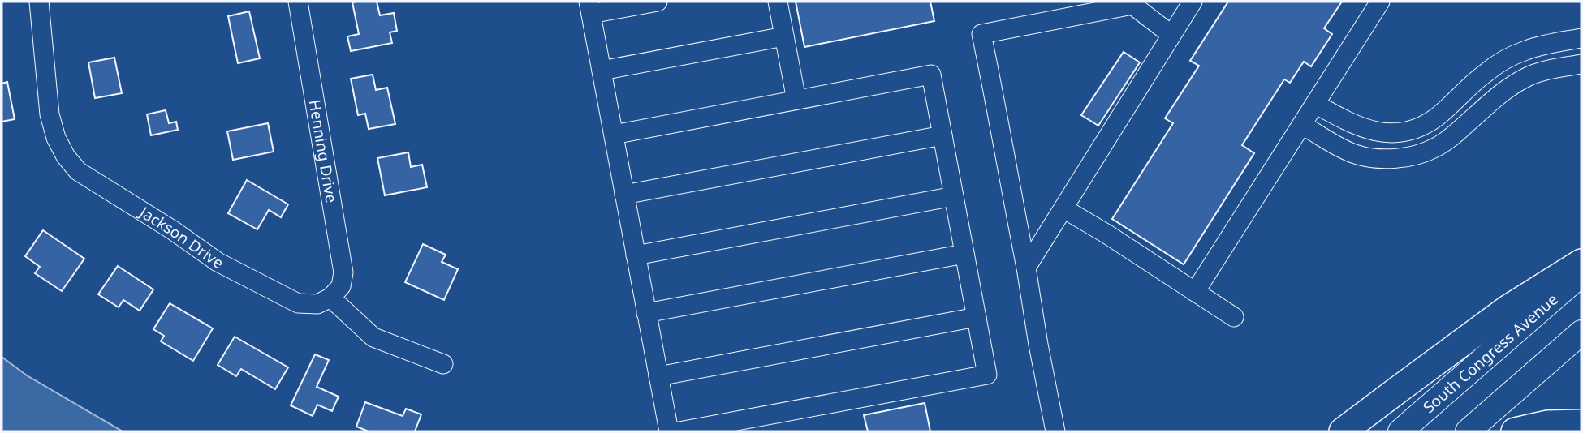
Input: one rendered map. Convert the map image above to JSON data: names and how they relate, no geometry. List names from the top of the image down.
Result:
{
  "streets": {
    "main road": ["South Congress Avenue"],
    "street": ["Henning Drive", "Jackson Drive"]
  },
  "crossings": [
    ["Henning Drive", "Jackson Drive"]
  ]
}
